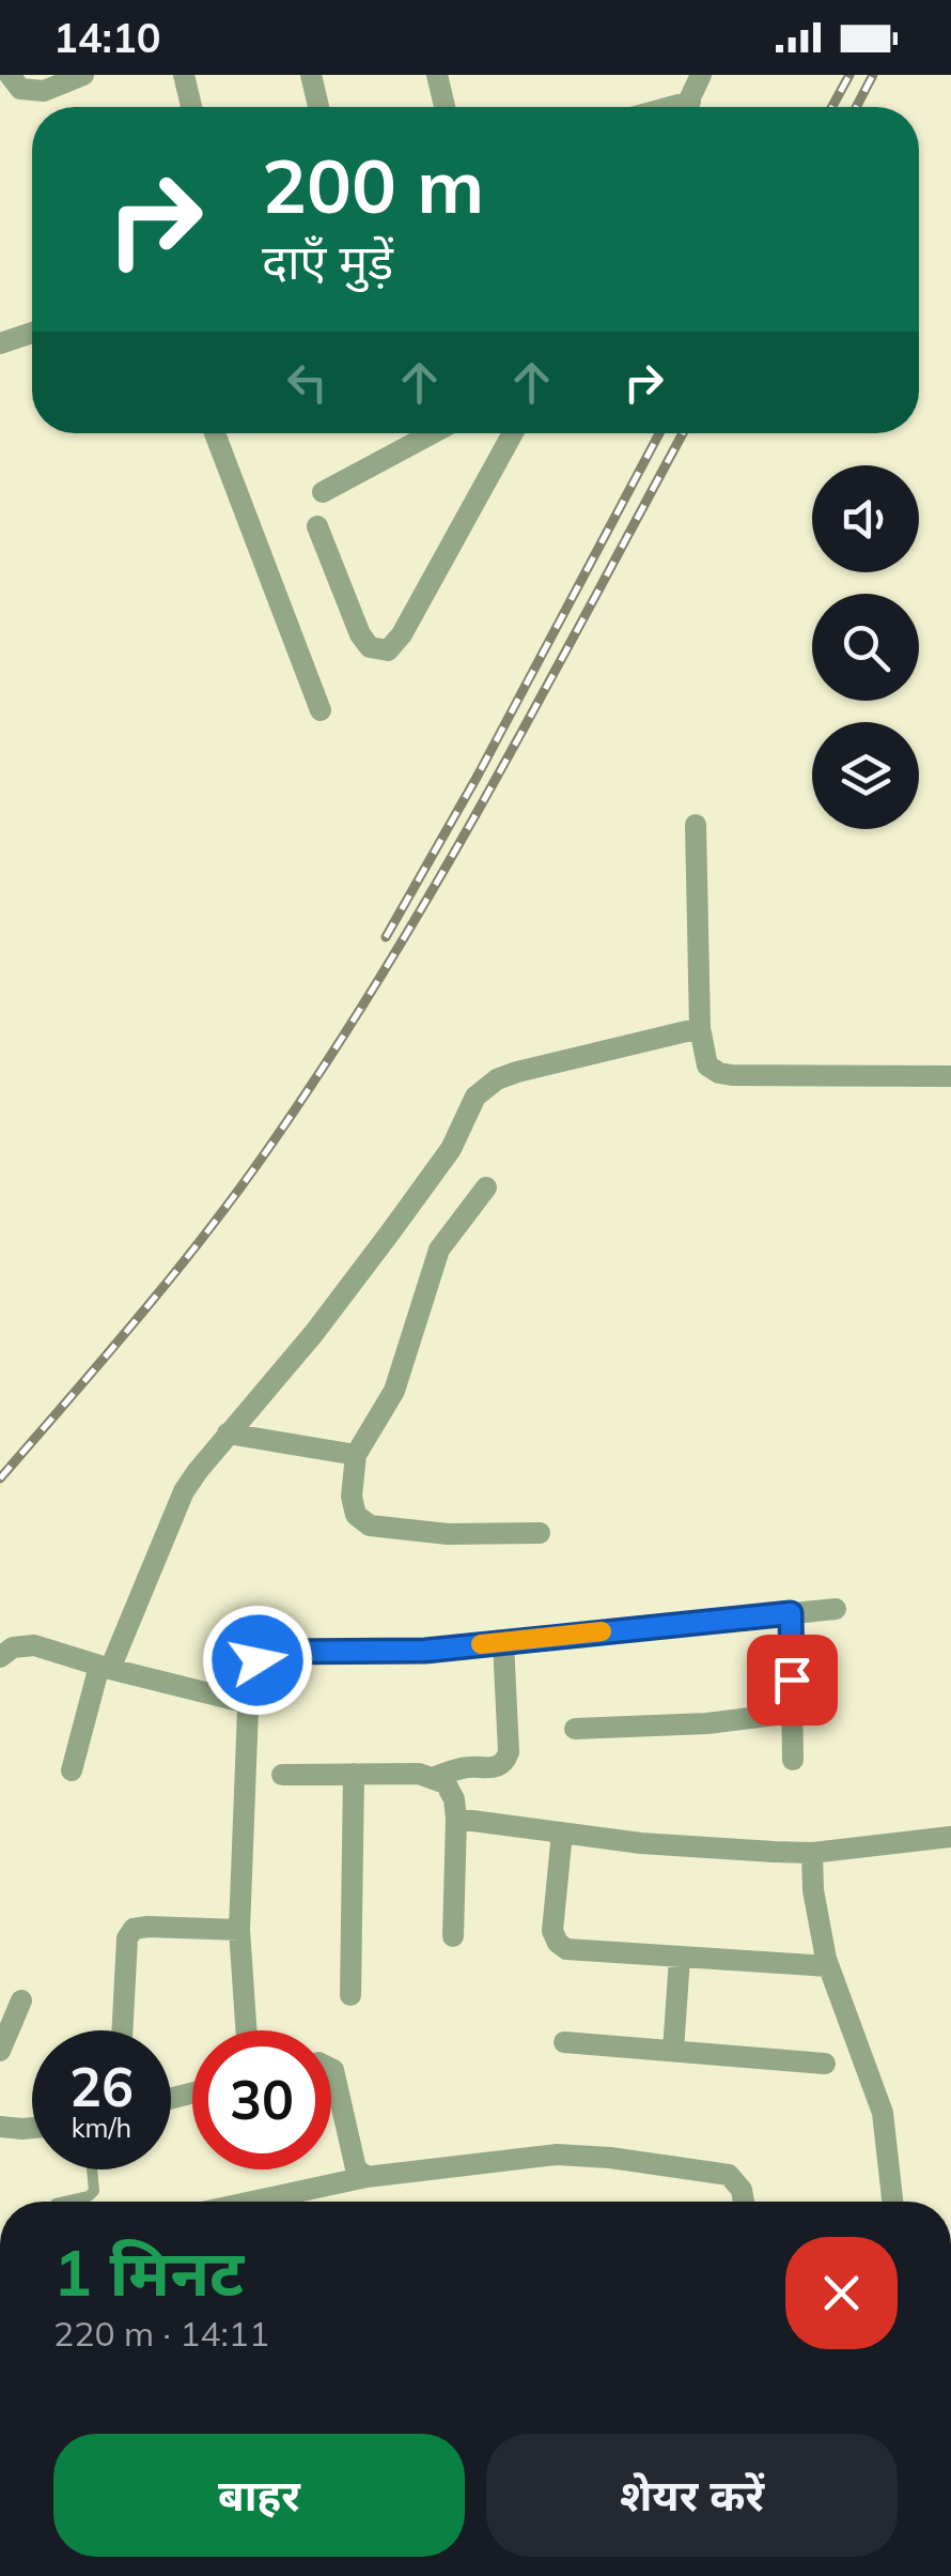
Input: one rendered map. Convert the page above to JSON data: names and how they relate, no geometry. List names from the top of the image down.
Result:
{
  "page": {
    "status": "14:10",
    "turn": ["200 m", "दाएँ मुड़ें"],
    "speed": "26 km/h",
    "limit": "30",
    "heading": ["1 मिनट", "220 m · 14:11"],
    "buttons": ["बाहर", "शेयर करें"]
  }
}
